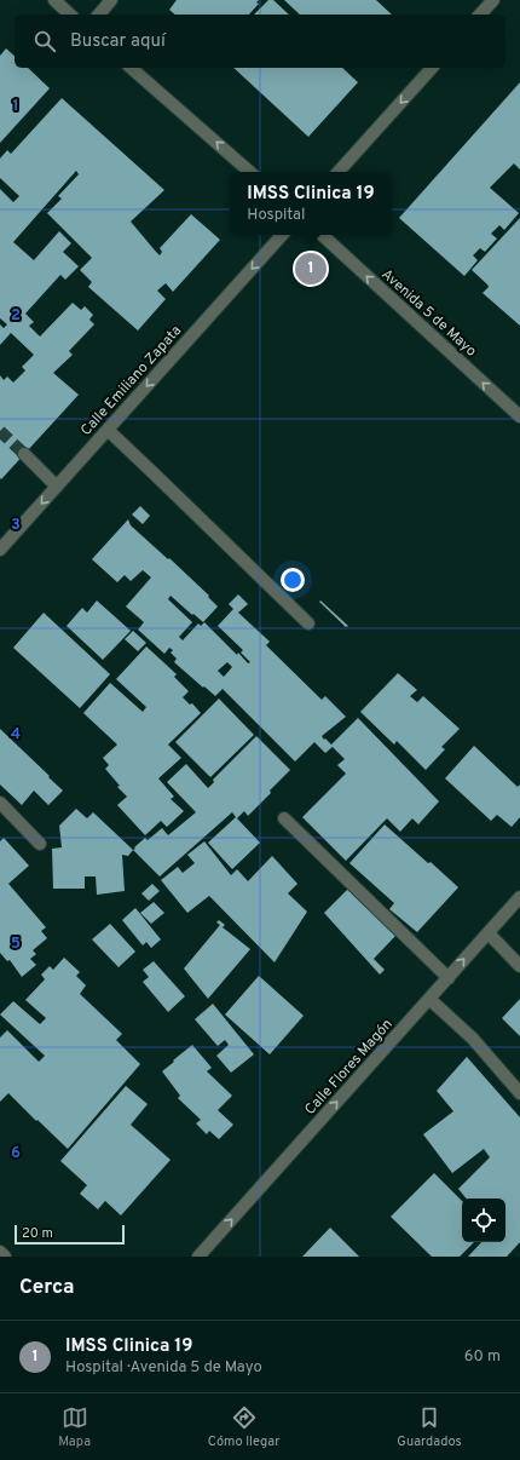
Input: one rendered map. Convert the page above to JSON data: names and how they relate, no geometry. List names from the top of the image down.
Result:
{
  "streets": {
    "street": ["Avenida 5 de Mayo", "Calle Emiliano Zapata", "Calle Flores Magón"]
  },
  "one_way": ["Avenida 5 de Mayo", "Calle Emiliano Zapata", "Calle Flores Magón"],
  "scale_bar": "20 m",
  "page": {
    "search": "Buscar aquí",
    "popup": ["IMSS Clinica 19", "Hospital"],
    "pins": "1",
    "scale": "20 m",
    "heading": "Cerca",
    "list": [
      {
        "mark": "1",
        "name": "IMSS Clinica 19",
        "note": "Hospital · Avenida 5 de Mayo",
        "value": "60 m"
      }
    ],
    "nav": ["Mapa", "Cómo llegar", "Guardados"]
  },
  "grid": {
    "rows": [
      "1",
      "2",
      "3",
      "4",
      "5",
      "6"
    ]
  }
}
